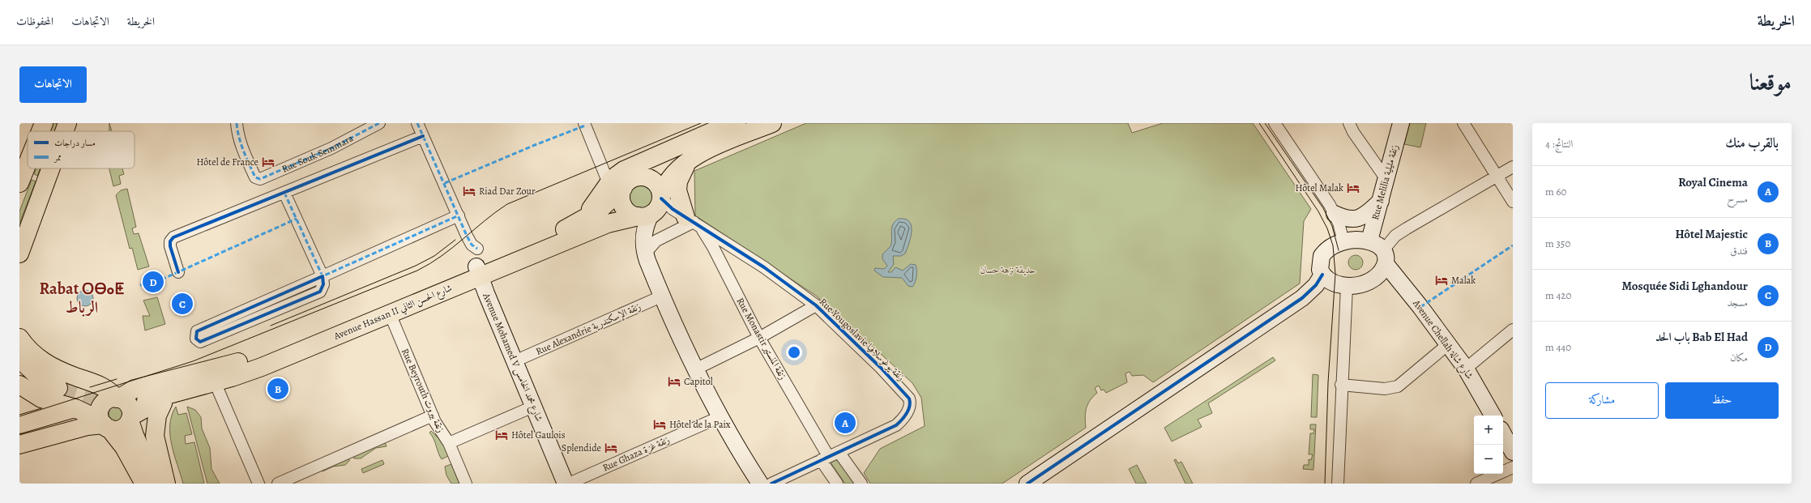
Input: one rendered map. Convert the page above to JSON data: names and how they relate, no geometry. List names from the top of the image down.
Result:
{
  "streets": {
    "main road": ["Avenue Hassan II شارع الحسن الثاني"],
    "street": [
      "Rue Souk Semmara",
      "Rue Melilia زنقة مليلية",
      "Rue Alexandrie زنقة الإسكندرية",
      "Rue Monastir زنقة المنستير",
      "Rue Yougoslavie زنقة يوغوسلافيا",
      "Avenue Chellah شارع شالة",
      "Avenue Mohamed V شارع محمد الخامس",
      "Rue Beyrouth زنقة بيروت",
      "Rue Ghaza زنقة غزة"
    ]
  },
  "crossings": [
    ["Rue Melilia زنقة مليلية", "Avenue Chellah شارع شالة"],
    ["Avenue Hassan II شارع الحسن الثاني", "Rue Yougoslavie زنقة يوغوسلافيا"],
    ["Avenue Hassan II شارع الحسن الثاني", "Avenue Mohamed V شارع محمد الخامس"],
    ["Avenue Hassan II شارع الحسن الثاني", "Rue Beyrouth زنقة بيروت"],
    ["Rue Alexandrie زنقة الإسكندرية", "Avenue Mohamed V شارع محمد الخامس"],
    ["Rue Monastir زنقة المنستير", "Rue Yougoslavie زنقة يوغوسلافيا"]
  ],
  "districts": ["Rabat ⵔⴱⴰⵟ الرباط"],
  "parks": ["حديقة نزهة حسان"],
  "places": {
    "hotel": [
      "Hôtel de France",
      "Hôtel Malak",
      "Riad Dar Zour",
      "Malak",
      "Capitol",
      "Hôtel de la Paix",
      "Hôtel Gaulois",
      "Splendide"
    ]
  },
  "legend": ["مسار دراجات", "ممر"],
  "page": {
    "header": "الخريطة",
    "nav": ["الخريطة", "الاتجاهات", "المحفوظات"],
    "title": "موقعنا",
    "buttons": [
      "الاتجاهات",
      ["حفظ", "مشاركة"]
    ],
    "heading": ["بالقرب منك", "النتائج: 4"],
    "list": [
      {
        "mark": "A",
        "name": "Royal Cinema",
        "note": "مسرح",
        "value": "60 m"
      },
      {
        "mark": "B",
        "name": "Hôtel Majestic",
        "note": "فندق",
        "value": "350 m"
      },
      {
        "mark": "C",
        "name": "Mosquée Sidi Lghandour",
        "note": "مسجد",
        "value": "420 m"
      },
      {
        "mark": "D",
        "name": "Bab El Had باب الحد",
        "note": "مكان",
        "value": "440 m"
      }
    ],
    "pins": [
      "D",
      "C",
      "B",
      "A"
    ],
    "map_buttons": ["+", "−"]
  }
}
